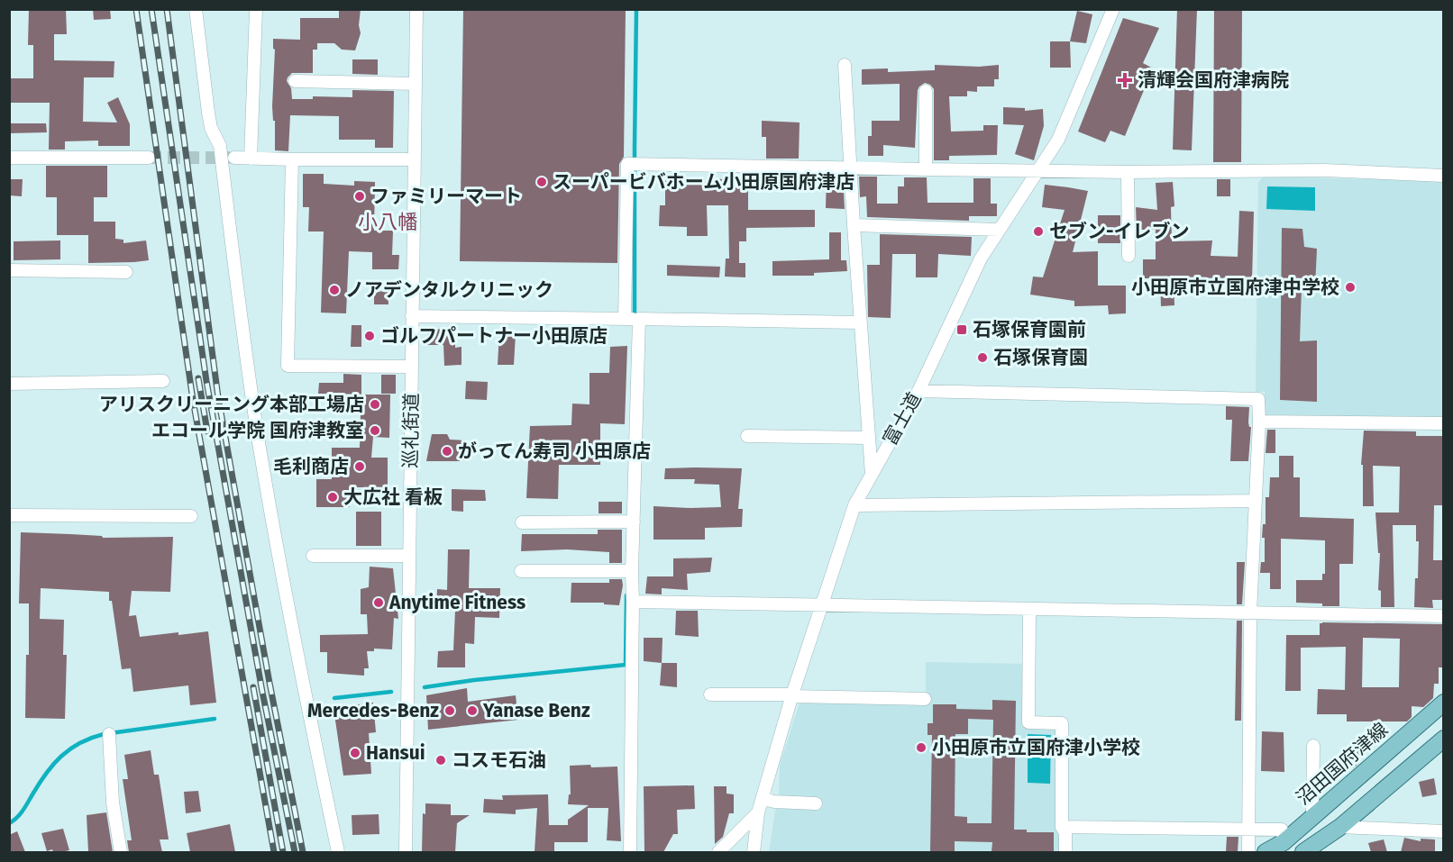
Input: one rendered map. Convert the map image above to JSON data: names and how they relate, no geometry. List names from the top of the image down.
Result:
{
  "streets": {
    "main road": ["沼田国府津線"],
    "street": ["富士道", "巡礼街道"]
  },
  "districts": ["小八幡"],
  "places": {
    "health": ["清輝会国府津病院"],
    "other": [
      "スーパービバホーム小田原国府津店",
      "ファミリーマート",
      "セブン-イレブン",
      "小田原市立国府津中学校",
      "ノアデンタルクリニック",
      "ゴルフパートナー小田原店",
      "石塚保育園",
      "アリスクリーニング本部工場店",
      "エコール学院 国府津教室",
      "がってん寿司 小田原店",
      "毛利商店",
      "大広社 看板",
      "Anytime Fitness",
      "Mercedes-Benz",
      "Yanase Benz",
      "小田原市立国府津小学校",
      "Hansui",
      "コスモ石油"
    ],
    "transit": ["石塚保育園前"]
  }
}
